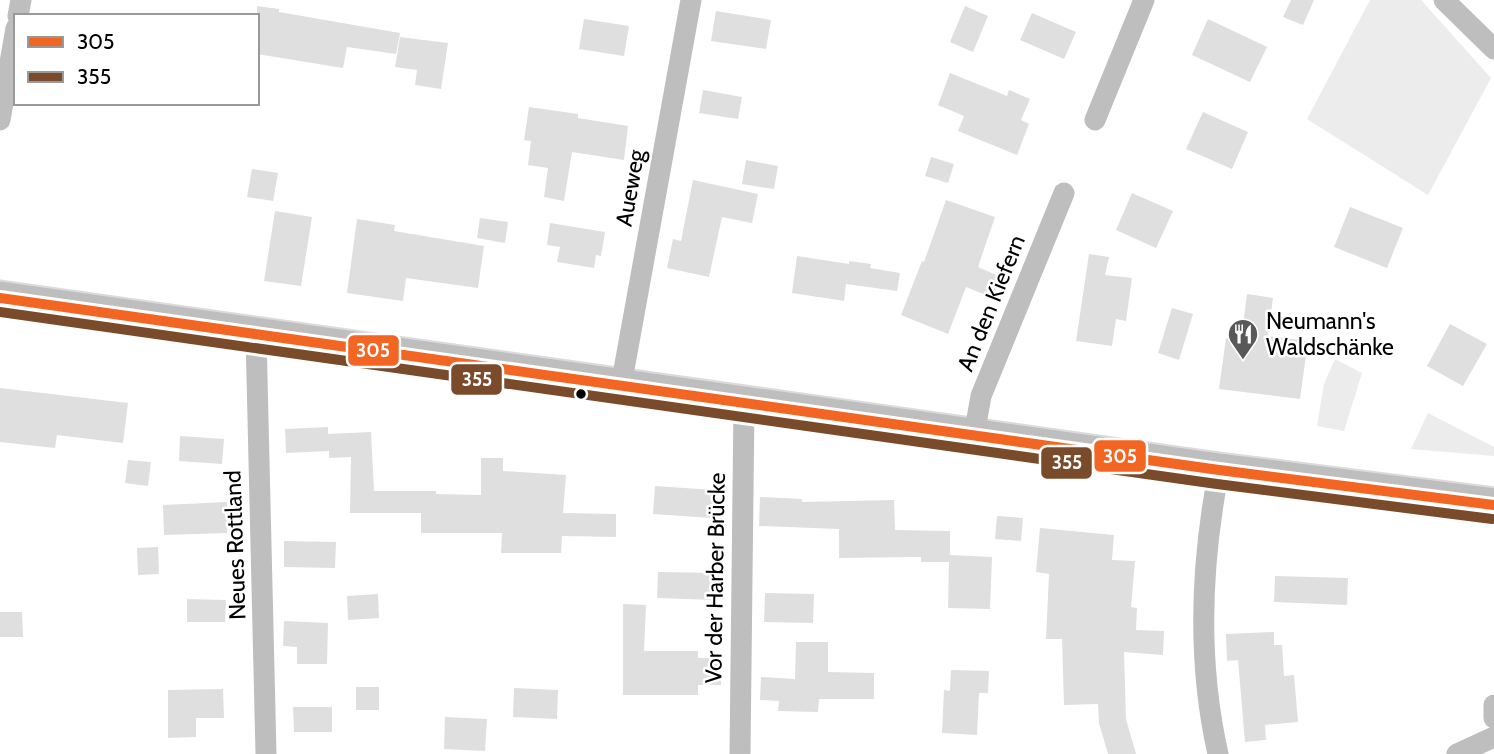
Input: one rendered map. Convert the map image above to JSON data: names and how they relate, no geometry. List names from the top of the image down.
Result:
{
  "streets": {
    "street": [
      "Aueweg",
      "An den Kiefern",
      "Neues Rottland",
      "Vor der Harber Brücke"
    ]
  },
  "places": {
    "restaurant": ["Neumann's Waldschänke"]
  },
  "lines": ["transit line 305", "transit line 355"],
  "legend": ["305", "355"]
}
